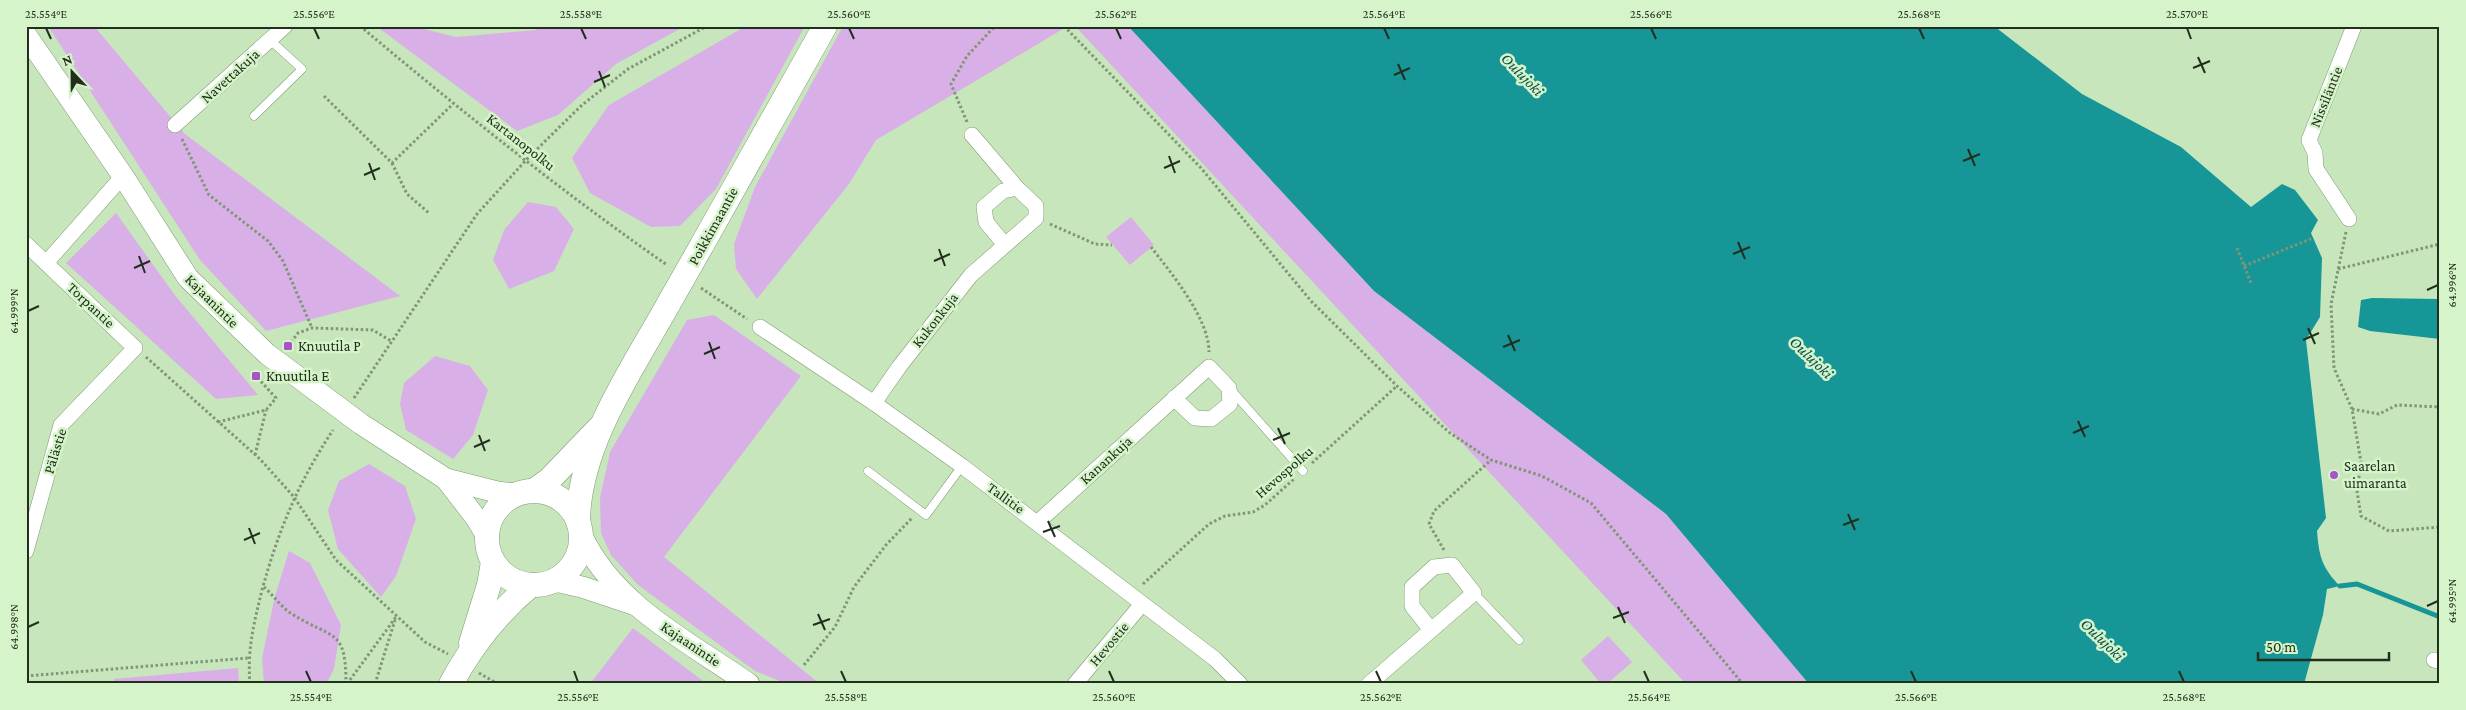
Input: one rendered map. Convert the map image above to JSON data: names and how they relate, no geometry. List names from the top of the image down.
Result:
{
  "streets": {
    "main road": ["Poikkimaantie", "Kajaanintie"],
    "street": [
      "Navettakuja",
      "Nissiläntie",
      "Torpantie",
      "Kukonkuja",
      "Pälästie",
      "Kanankuja",
      "Tallitie",
      "Hevostie"
    ],
    "path": ["Kartanopolku", "Hevospolku"]
  },
  "crossings": [
    ["Poikkimaantie", "Kajaanintie"],
    ["Torpantie", "Pälästie"],
    ["Kukonkuja", "Tallitie"],
    ["Kanankuja", "Tallitie"],
    ["Hevospolku", "Tallitie"],
    ["Hevospolku", "Hevostie"],
    ["Tallitie", "Hevostie"]
  ],
  "water": ["Oulujoki"],
  "places": {
    "transit": ["Knuutila P", "Knuutila E"],
    "other": ["Saarelan uimaranta"]
  },
  "scale_bar": "50 m",
  "north": "top",
  "coordinates": [
    "25.554°E",
    "25.556°E",
    "25.558°E",
    "25.560°E",
    "25.562°E",
    "25.564°E",
    "25.566°E",
    "25.568°E",
    "25.570°E",
    "64.996°N",
    "64.999°N",
    "64.995°N",
    "64.998°N"
  ]
}
